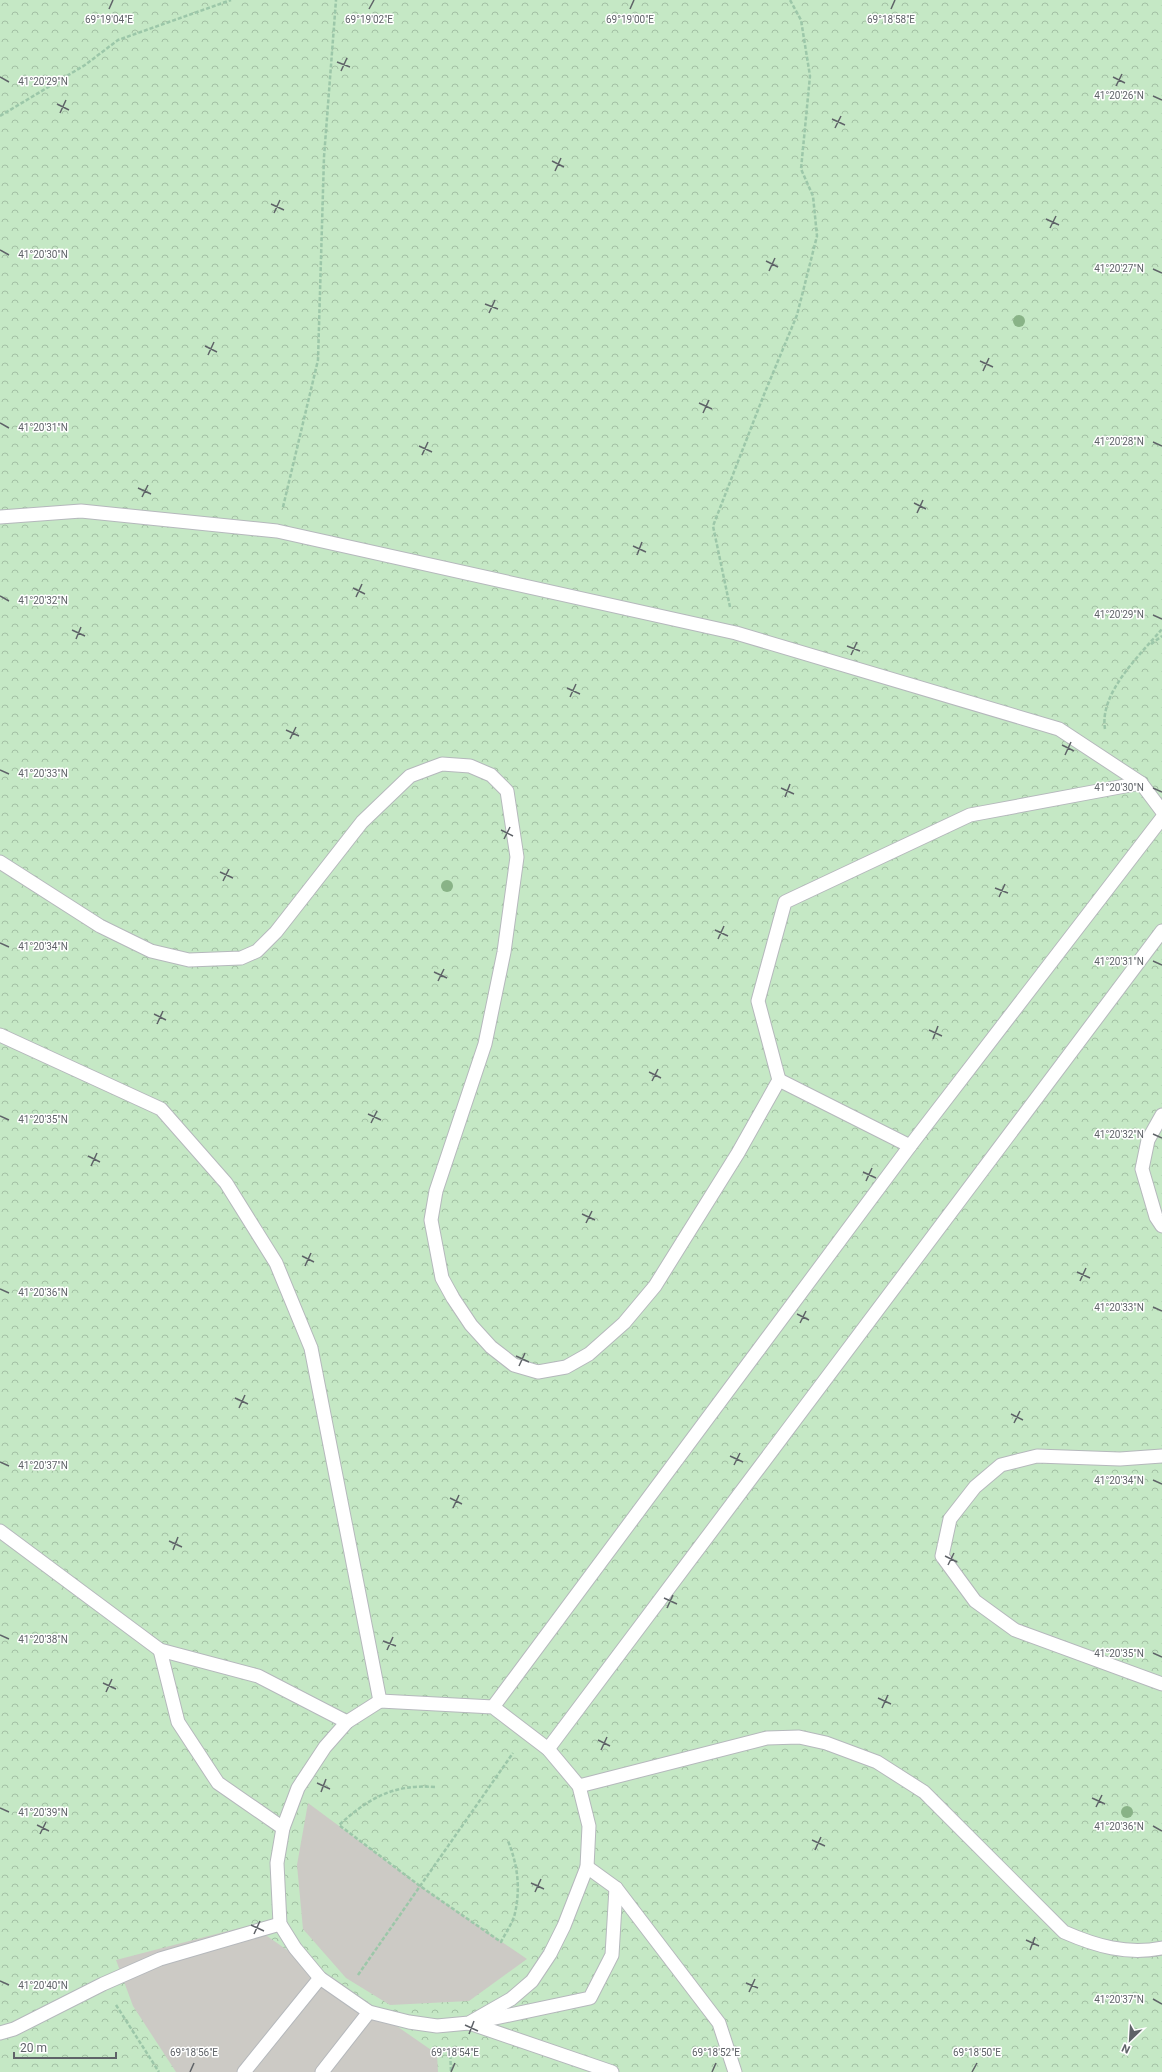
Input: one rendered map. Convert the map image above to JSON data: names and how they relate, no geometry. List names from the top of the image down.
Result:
{
  "scale_bar": "20 m",
  "north": "bottom left",
  "coordinates": [
    "69°19'04\"E",
    "69°19'02\"E",
    "69°19'00\"E",
    "69°18'58\"E",
    "41°20'29\"N",
    "41°20'26\"N",
    "41°20'30\"N",
    "41°20'27\"N",
    "41°20'31\"N",
    "41°20'28\"N",
    "41°20'32\"N",
    "41°20'33\"N",
    "41°20'34\"N",
    "41°20'35\"N",
    "41°20'36\"N",
    "41°20'37\"N",
    "41°20'38\"N",
    "41°20'39\"N",
    "41°20'40\"N",
    "69°18'56\"E",
    "69°18'54\"E",
    "69°18'52\"E",
    "69°18'50\"E"
  ]
}
